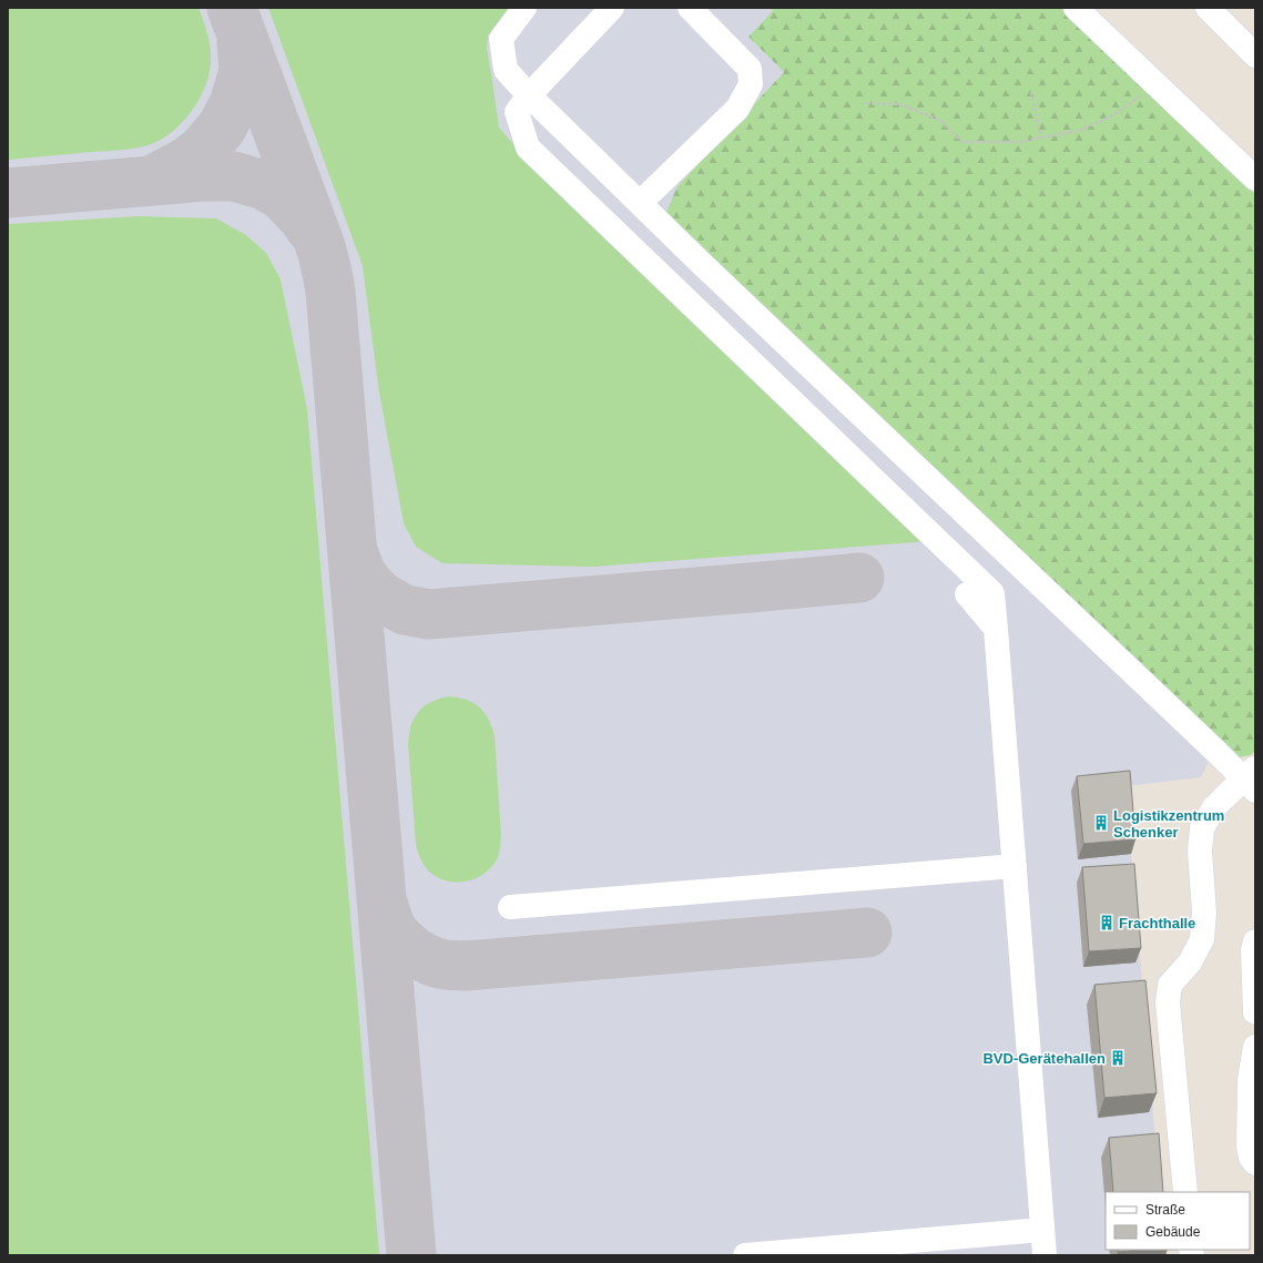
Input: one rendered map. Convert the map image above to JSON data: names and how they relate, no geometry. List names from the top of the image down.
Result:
{
  "places": {
    "building": ["Logistikzentrum Schenker", "Frachthalle", "BVD-Gerätehallen"]
  },
  "legend": ["Straße", "Gebäude"]
}
